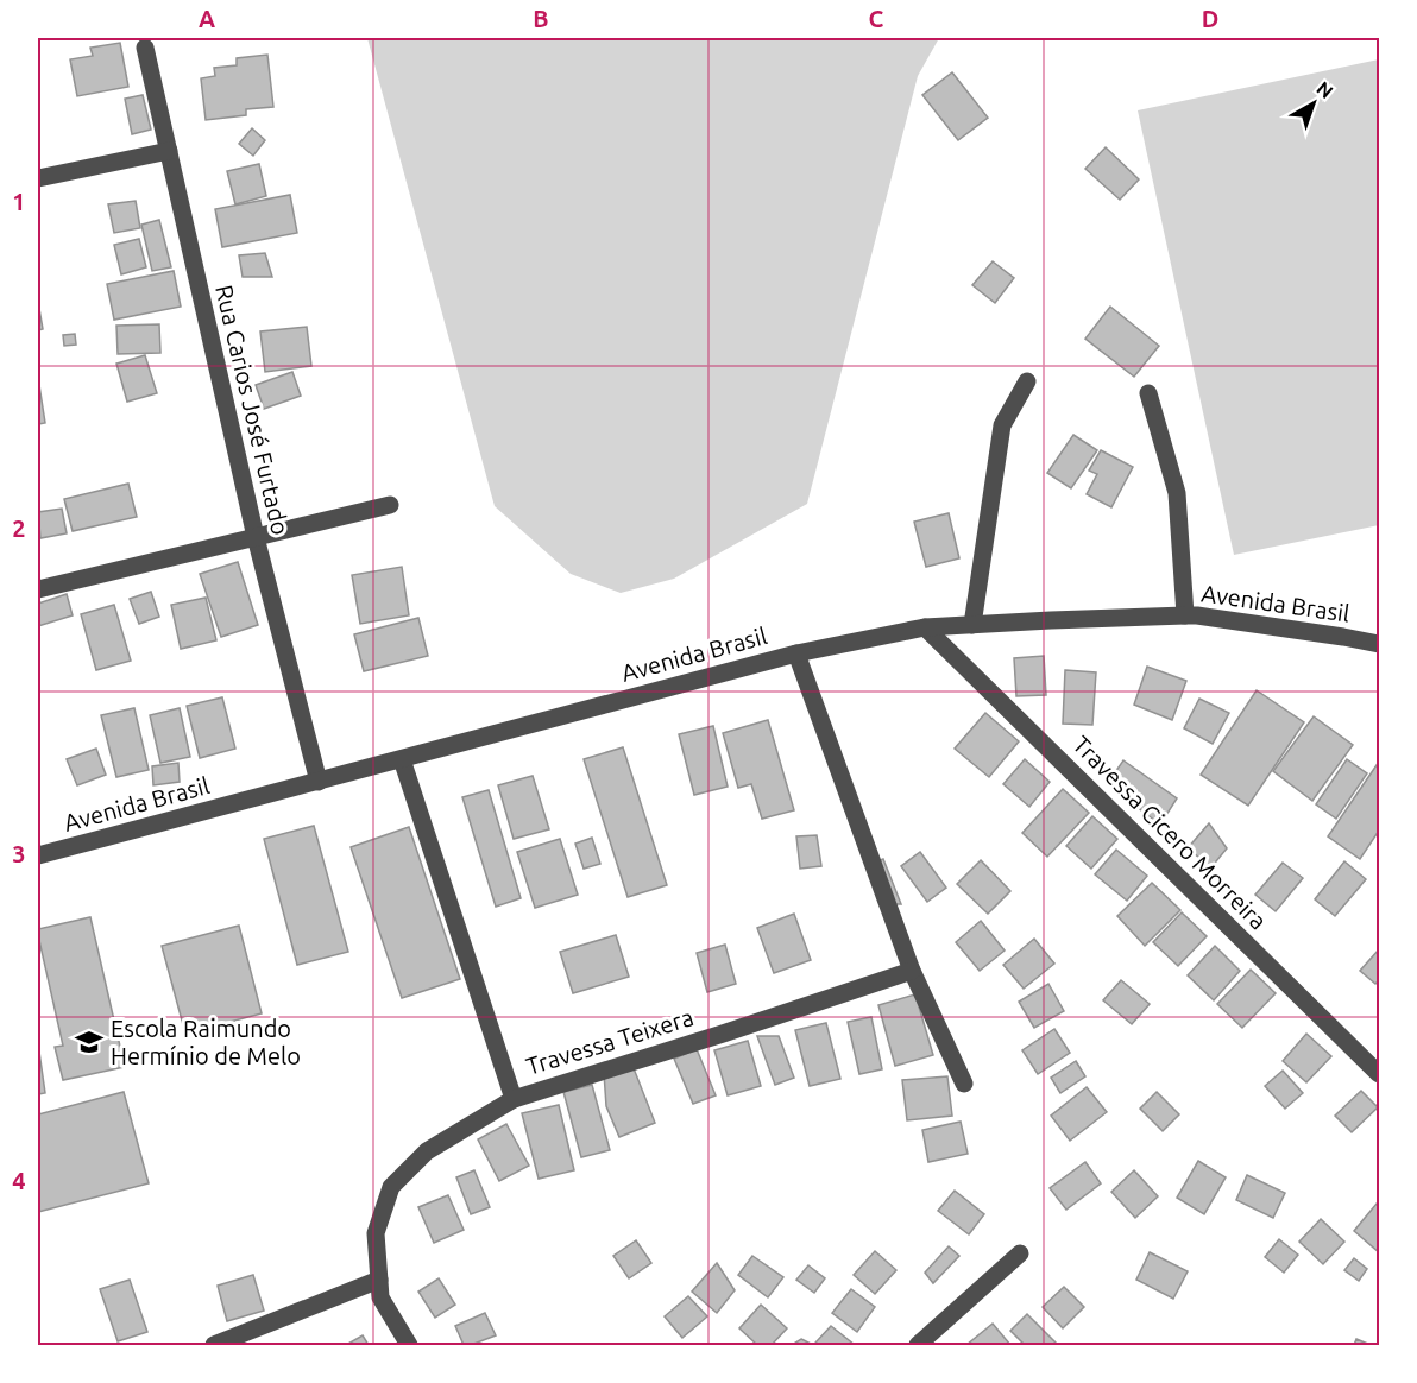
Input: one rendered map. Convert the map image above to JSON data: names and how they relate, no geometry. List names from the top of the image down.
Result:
{
  "streets": {
    "street": [
      "Rua Carios José Furtado",
      "Avenida Brasil",
      "Travessa Cicero Morreira",
      "Travessa Teixera"
    ]
  },
  "crossings": [
    ["Rua Carios José Furtado", "Avenida Brasil"],
    ["Avenida Brasil", "Travessa Cicero Morreira"]
  ],
  "places": {
    "school or university": ["Escola Raimundo Hermínio de Melo"]
  },
  "north": "top right",
  "grid": {
    "columns": [
      "A",
      "B",
      "C",
      "D"
    ],
    "rows": [
      "1",
      "2",
      "3",
      "4"
    ]
  }
}
